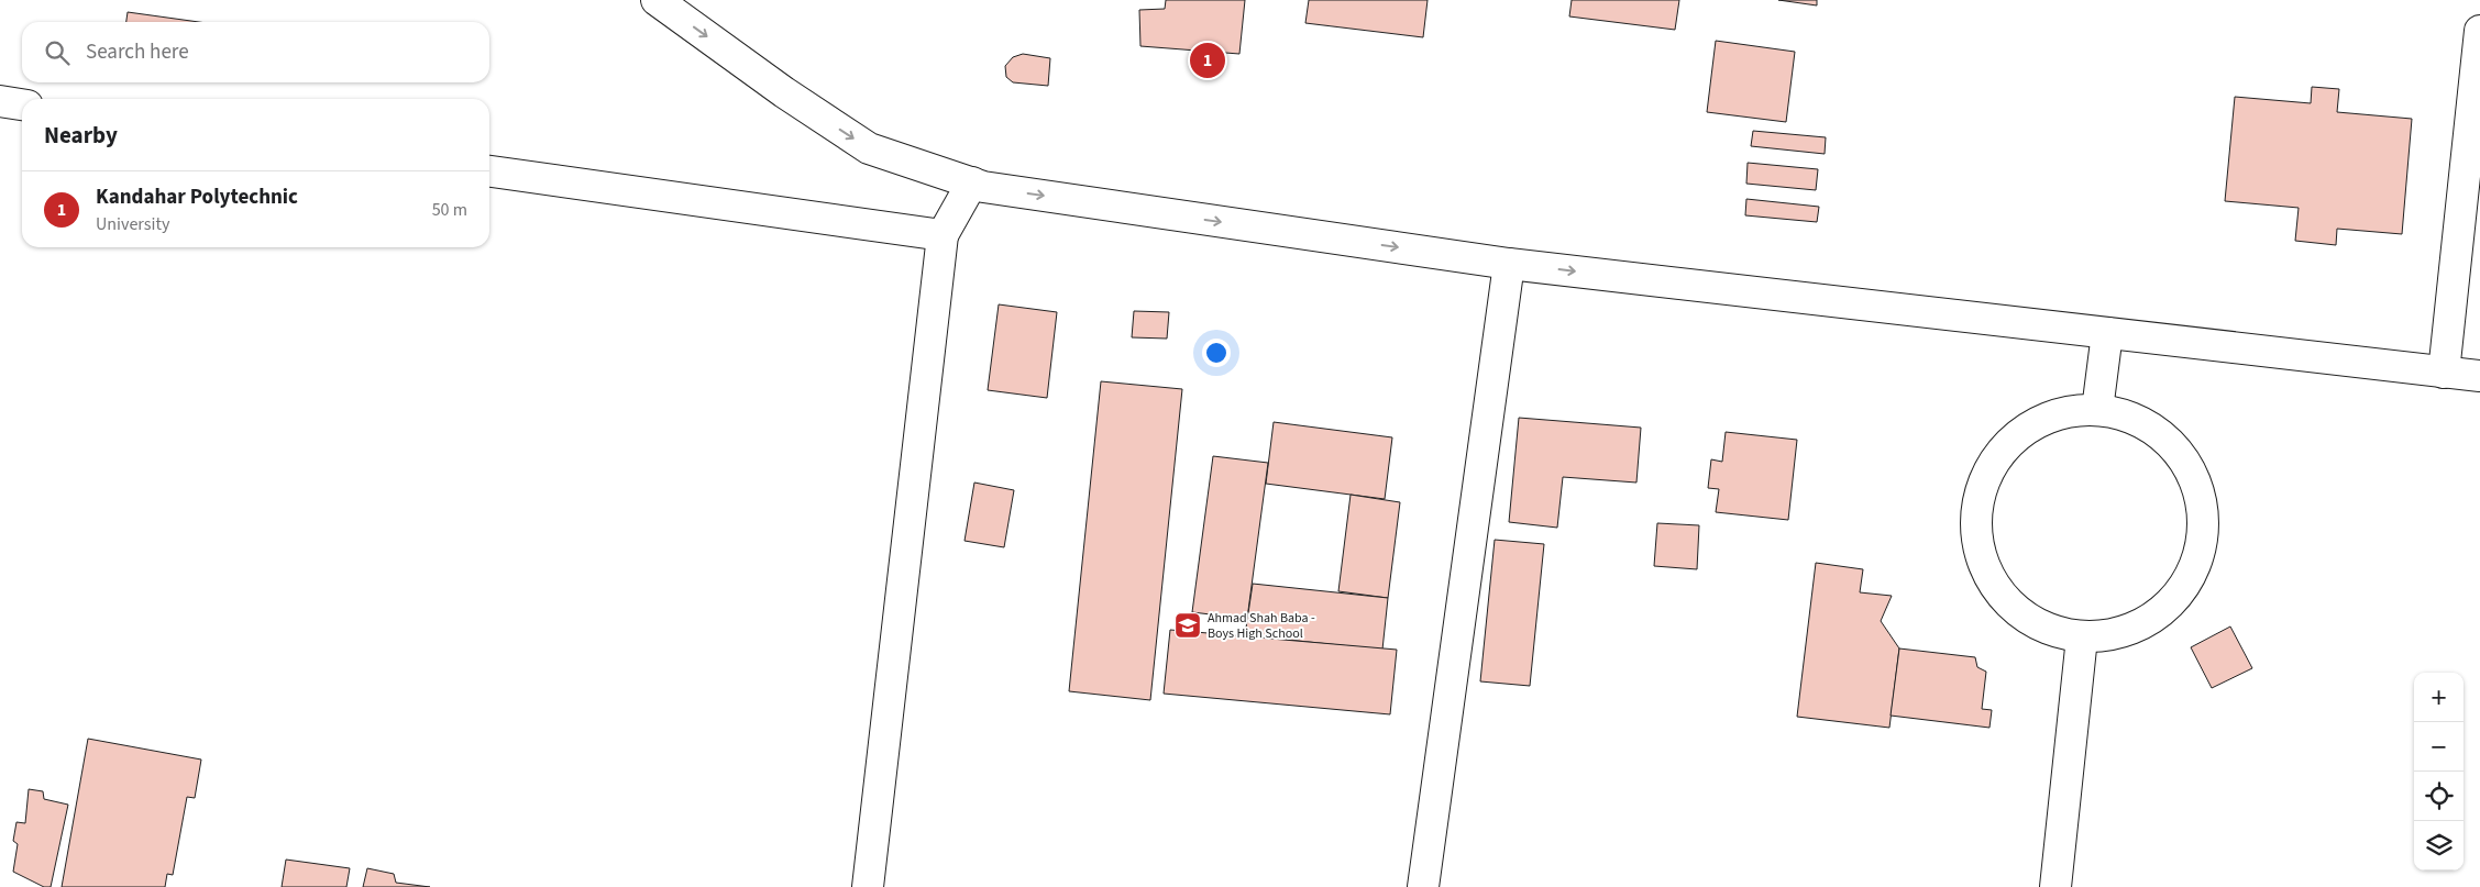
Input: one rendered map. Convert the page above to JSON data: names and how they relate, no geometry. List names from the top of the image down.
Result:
{
  "places": {
    "school or university": ["Ahmad Shah Baba - Boys High School"]
  },
  "page": {
    "search": "Search here",
    "pins": "1",
    "heading": "Nearby",
    "list": [
      {
        "mark": "1",
        "name": "Kandahar Polytechnic",
        "note": "University",
        "value": "50 m"
      }
    ],
    "map_buttons": ["+", "−"]
  }
}
